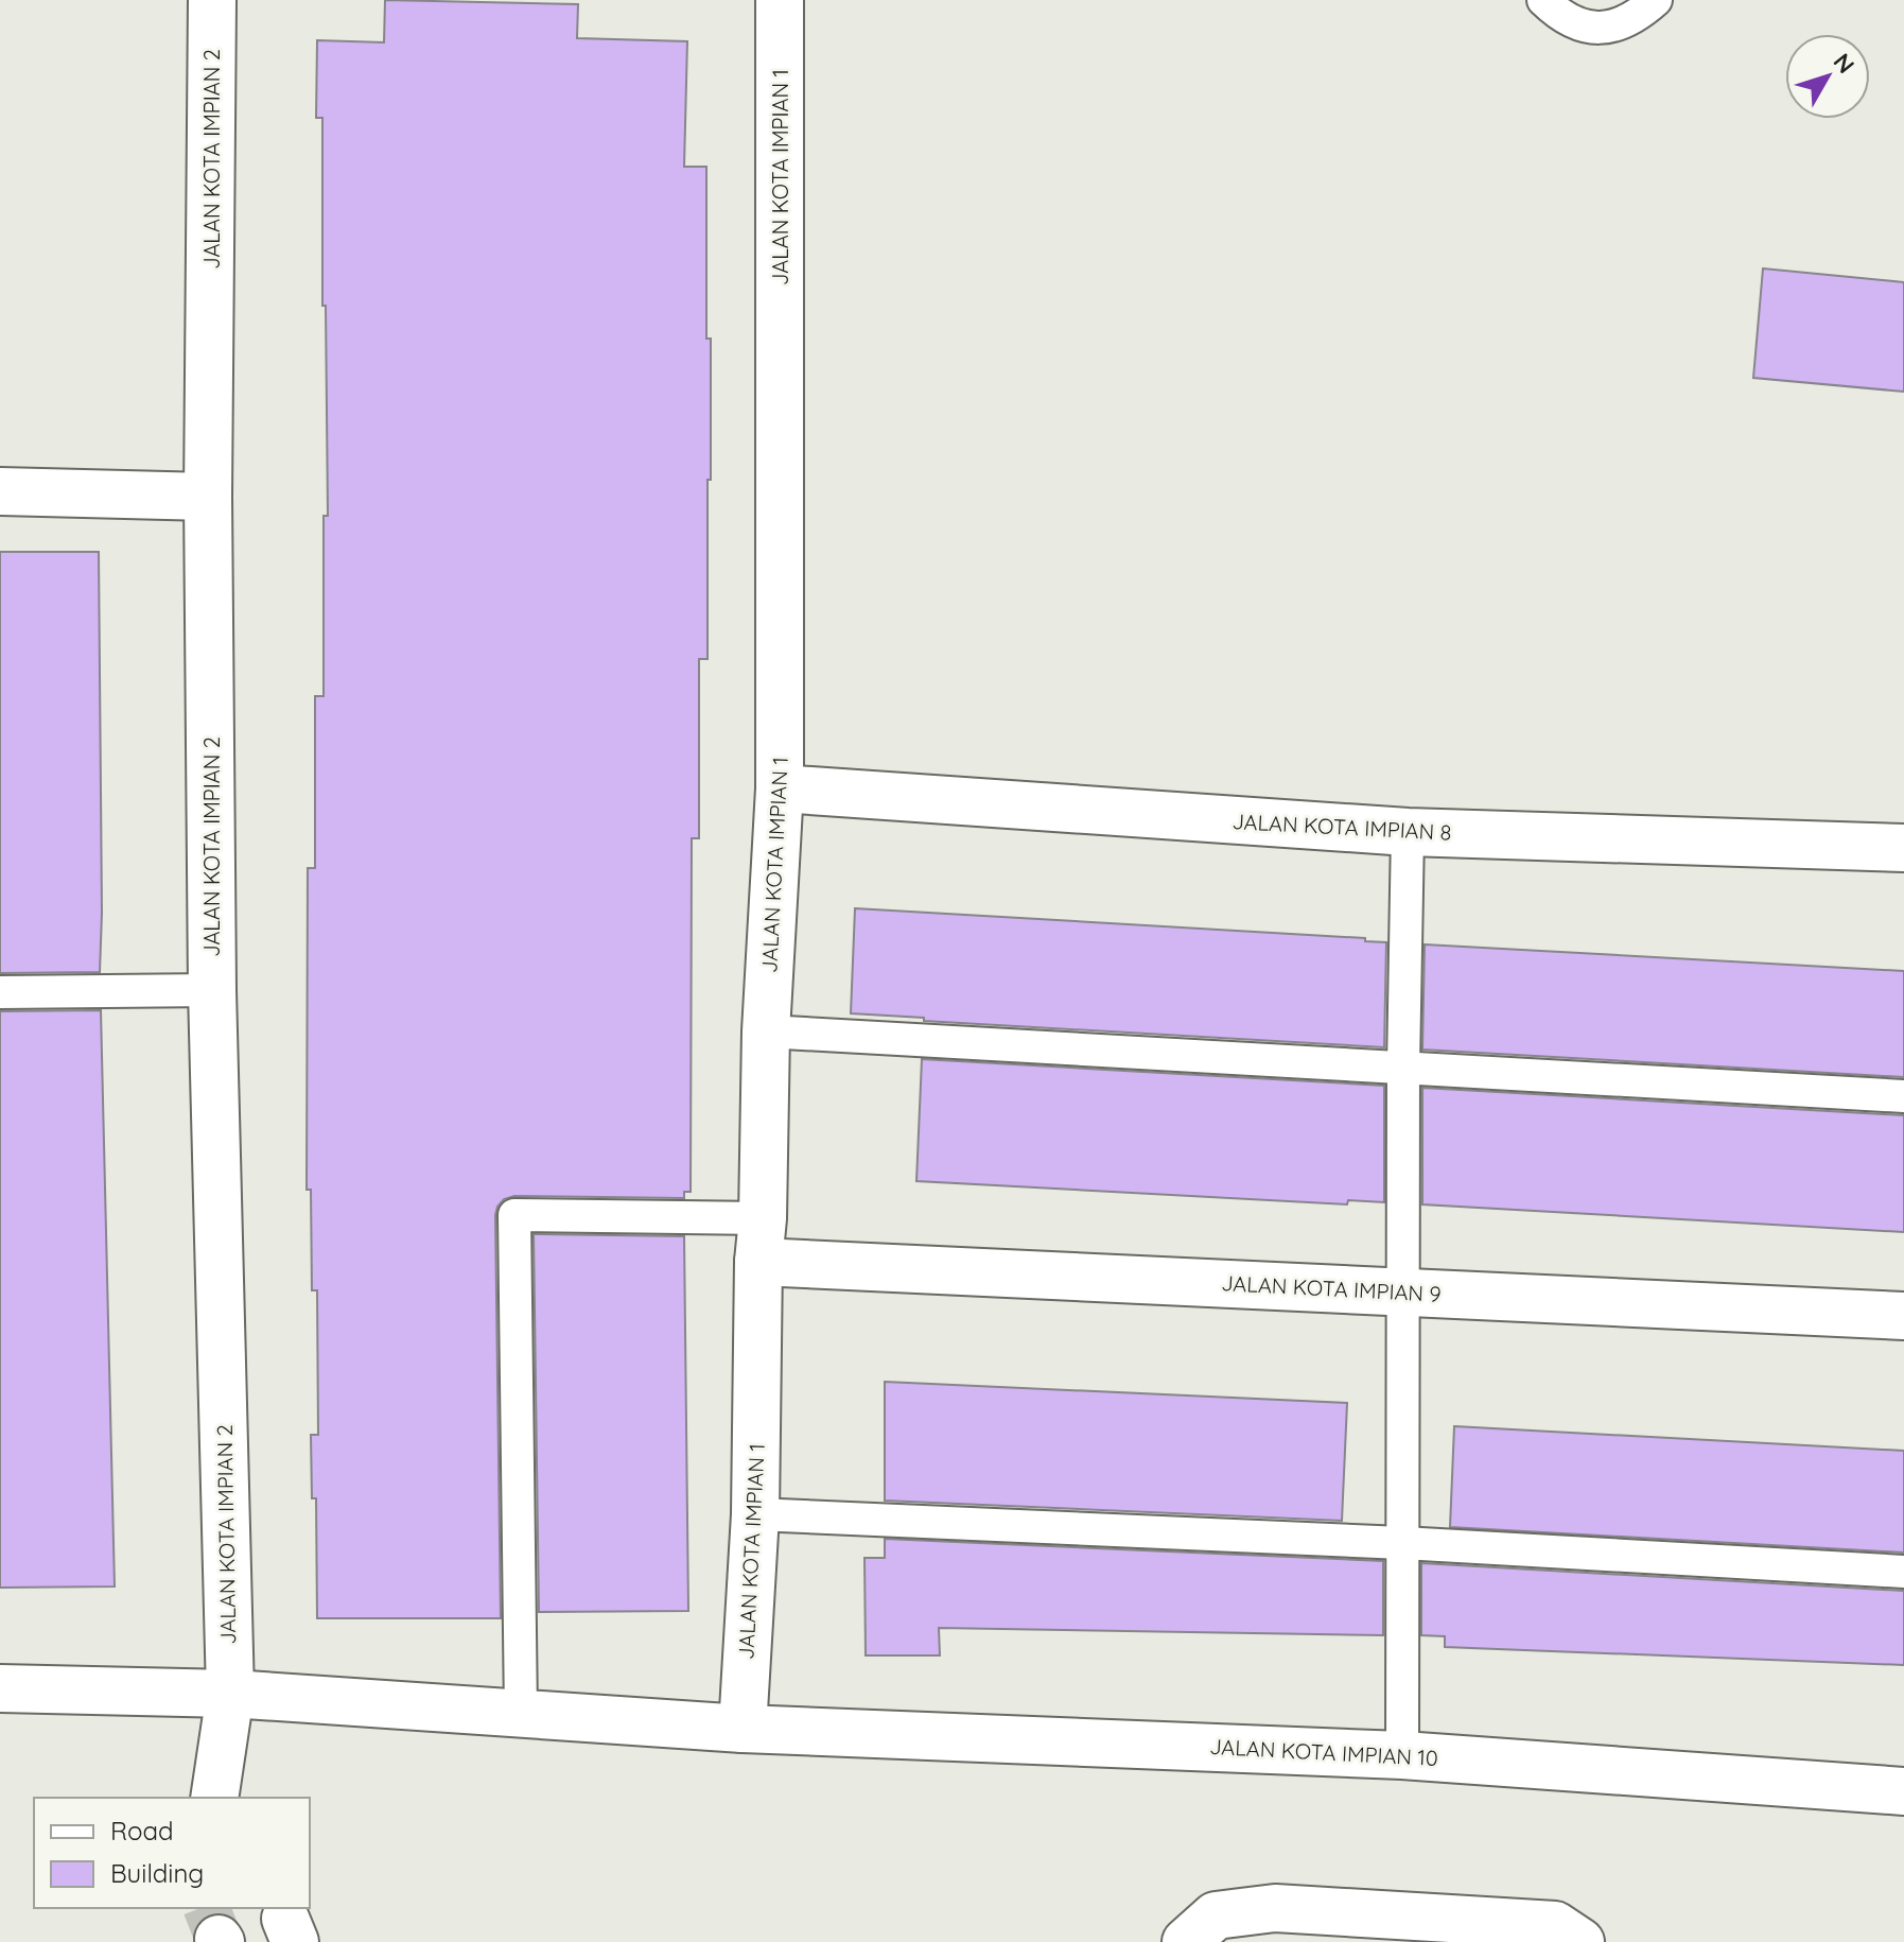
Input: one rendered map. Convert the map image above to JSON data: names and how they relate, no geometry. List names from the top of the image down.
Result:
{
  "streets": {
    "street": [
      "JALAN KOTA IMPIAN 2",
      "JALAN KOTA IMPIAN 1",
      "JALAN KOTA IMPIAN 8",
      "JALAN KOTA IMPIAN 9",
      "JALAN KOTA IMPIAN 10"
    ]
  },
  "crossings": [
    ["JALAN KOTA IMPIAN 2", "JALAN KOTA IMPIAN 10"],
    ["JALAN KOTA IMPIAN 1", "JALAN KOTA IMPIAN 8"],
    ["JALAN KOTA IMPIAN 1", "JALAN KOTA IMPIAN 9"],
    ["JALAN KOTA IMPIAN 1", "JALAN KOTA IMPIAN 10"]
  ],
  "legend": ["Road", "Building"],
  "north": "top right"
}
